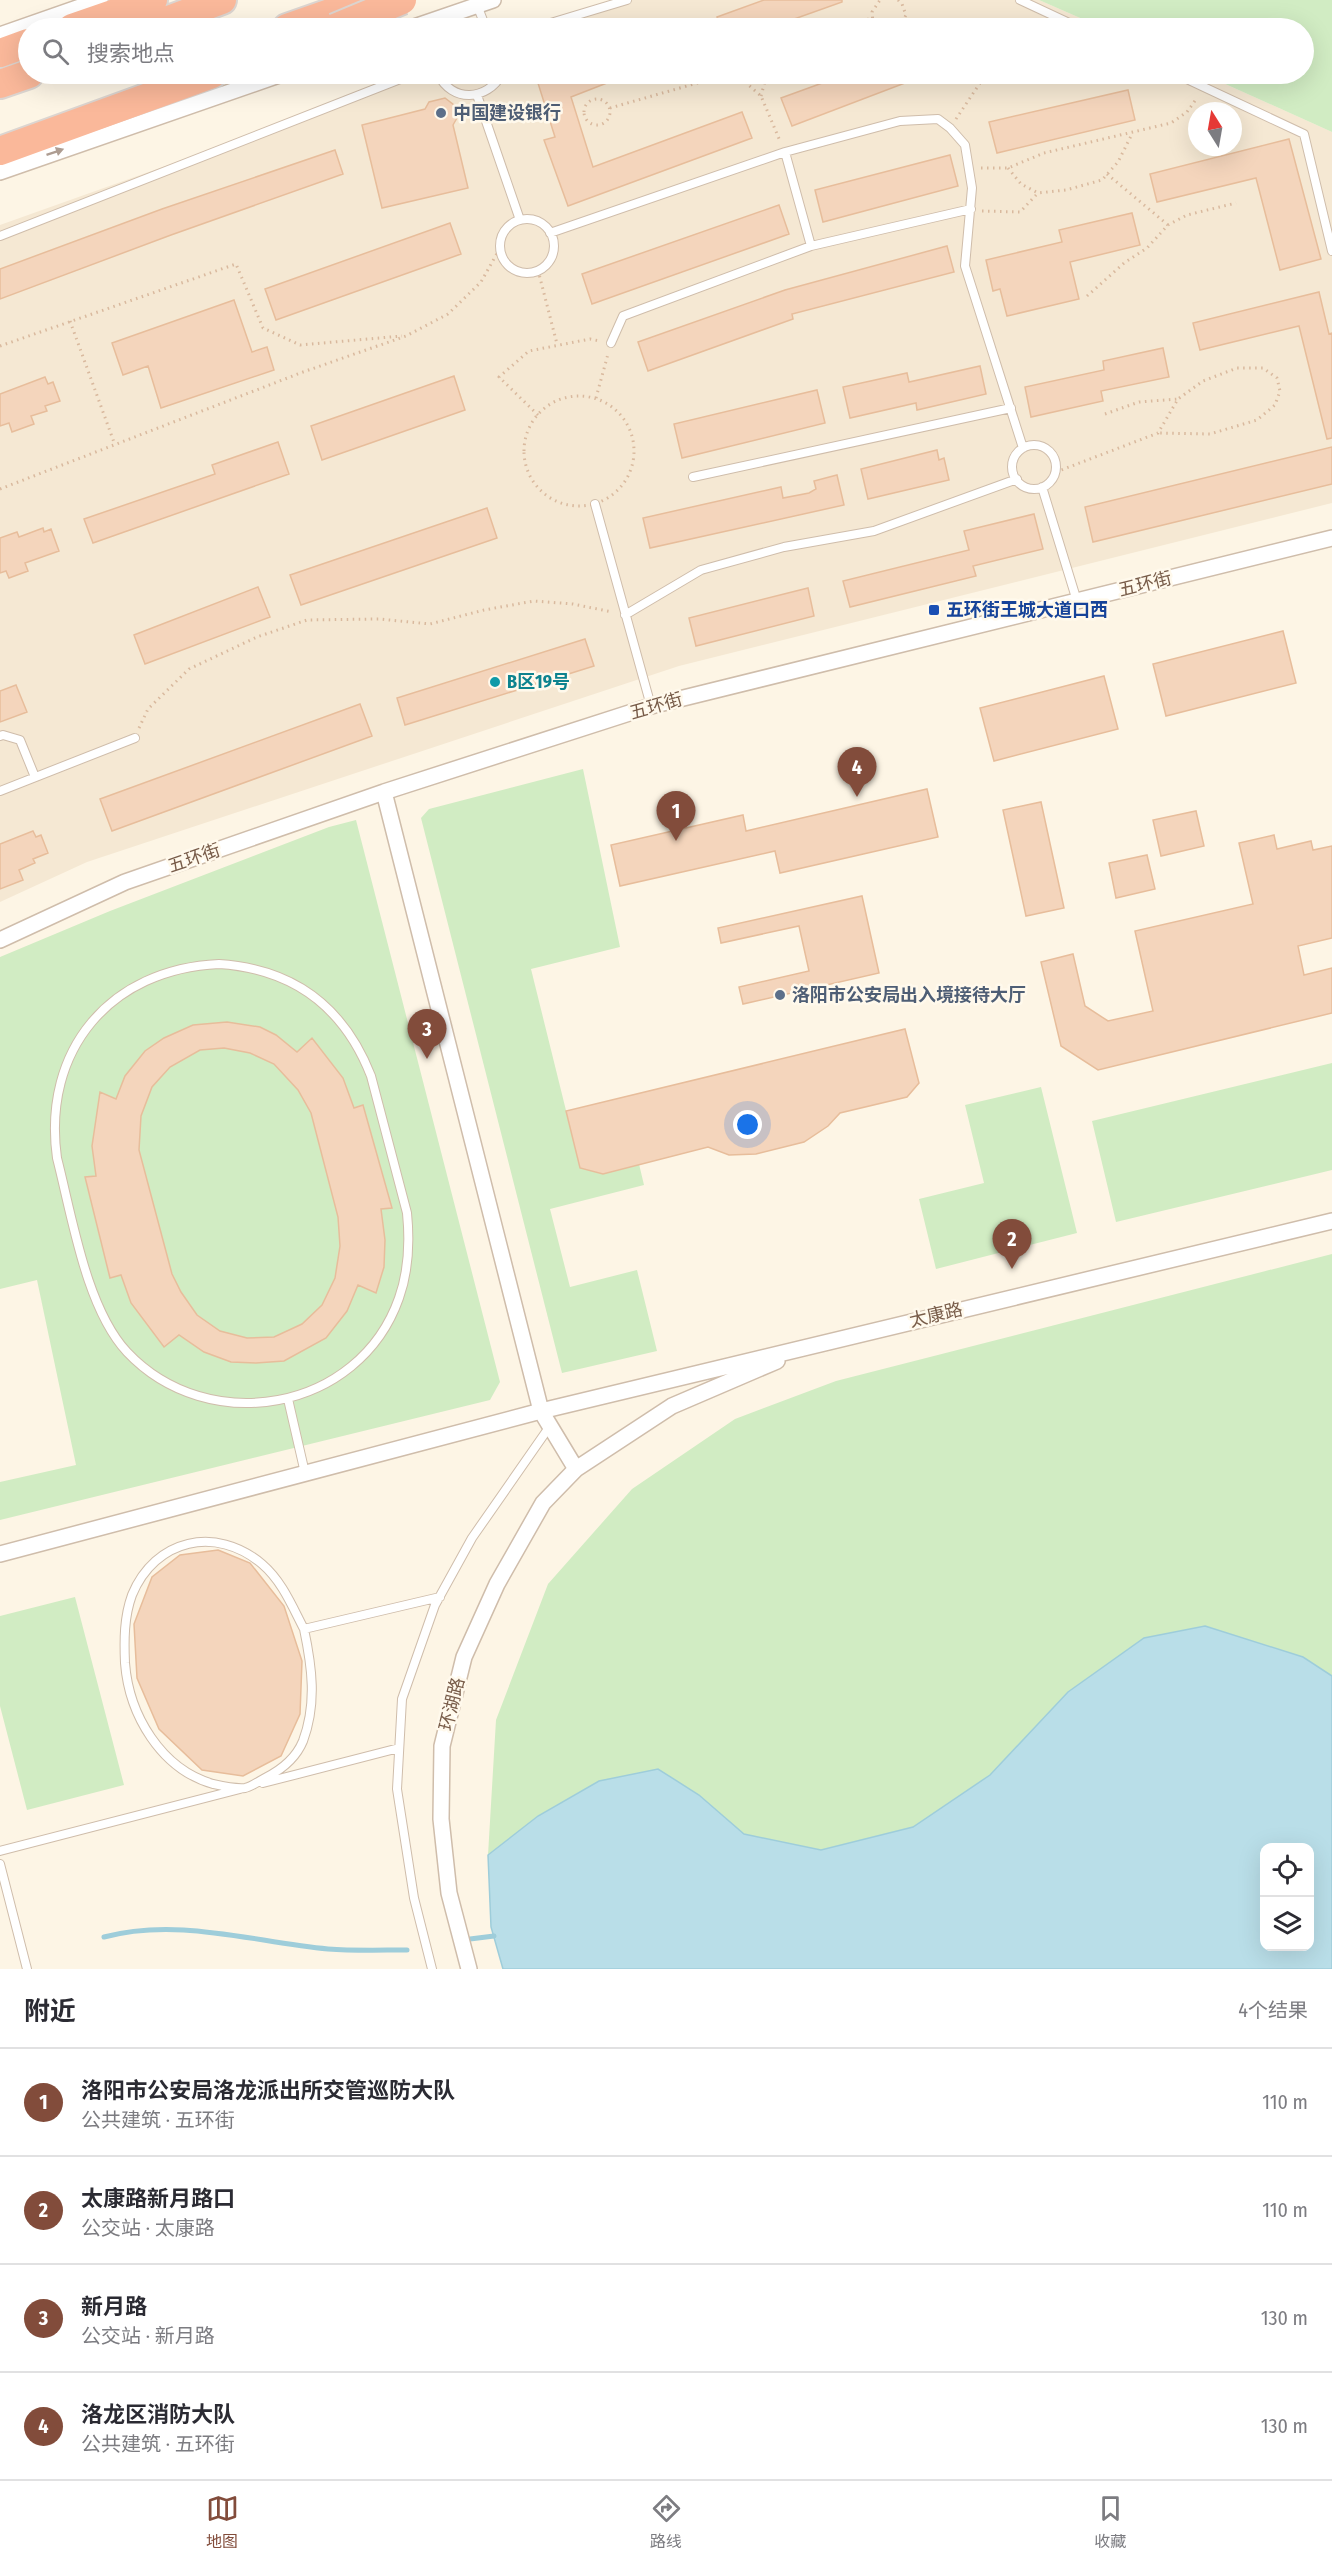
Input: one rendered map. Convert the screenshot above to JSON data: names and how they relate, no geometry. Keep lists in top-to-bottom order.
{
  "streets": {
    "street": ["五环街", "太康路", "环湖路"]
  },
  "crossings": [
    ["太康路", "环湖路"]
  ],
  "places": {
    "other": ["中国建设银行", "B区19号", "洛阳市公安局出入境接待大厅"],
    "transit": ["五环街王城大道口西"]
  },
  "north": "top",
  "page": {
    "search": "搜索地点",
    "pins": [
      "4",
      "1",
      "3",
      "2"
    ],
    "heading": ["附近", "4个结果"],
    "list": [
      {
        "mark": "1",
        "name": "洛阳市公安局洛龙派出所交管巡防大队",
        "note": "公共建筑 · 五环街",
        "value": "110 m"
      },
      {
        "mark": "2",
        "name": "太康路新月路口",
        "note": "公交站 · 太康路",
        "value": "110 m"
      },
      {
        "mark": "3",
        "name": "新月路",
        "note": "公交站 · 新月路",
        "value": "130 m"
      },
      {
        "mark": "4",
        "name": "洛龙区消防大队",
        "note": "公共建筑 · 五环街",
        "value": "130 m"
      }
    ],
    "nav": ["地图", "路线", "收藏"]
  }
}
